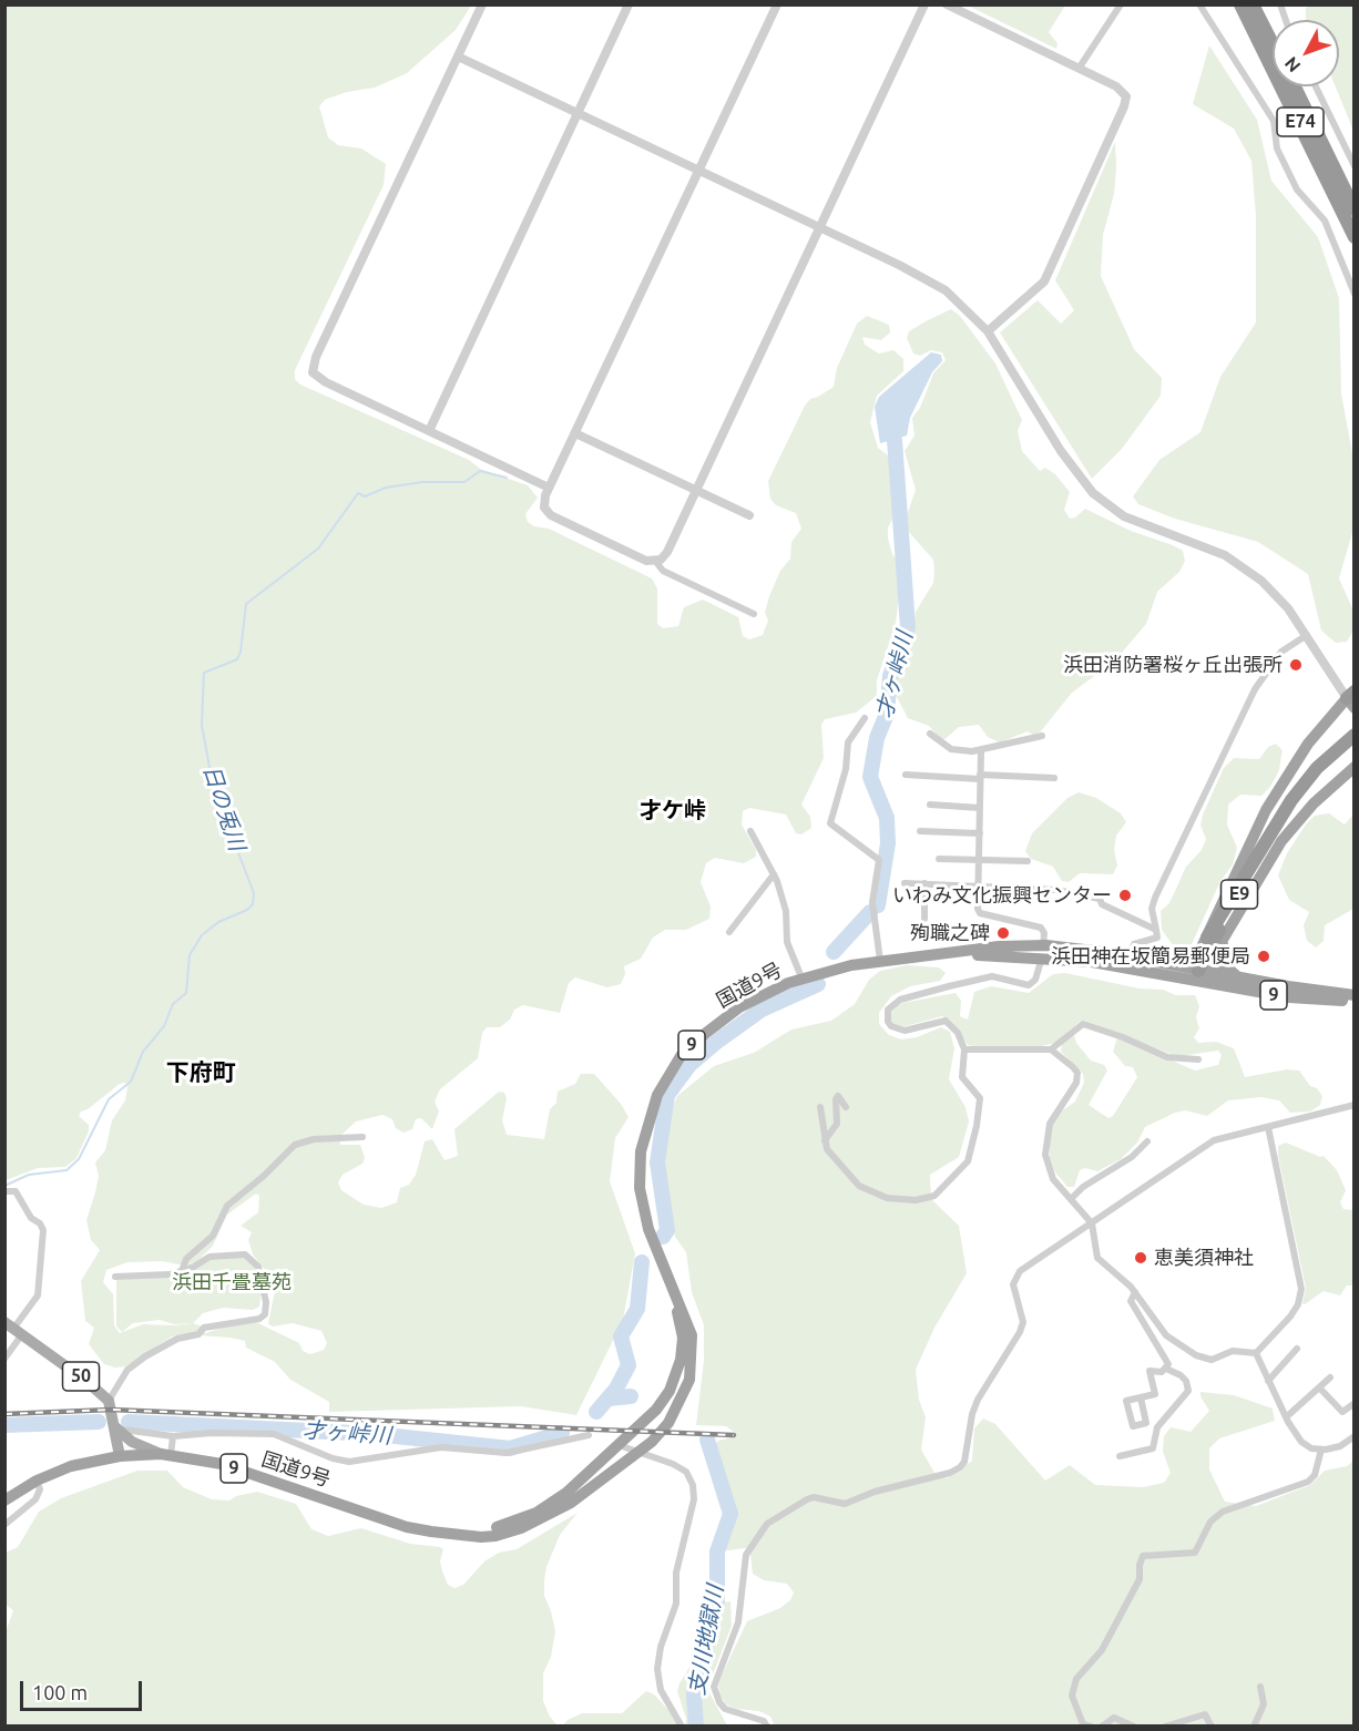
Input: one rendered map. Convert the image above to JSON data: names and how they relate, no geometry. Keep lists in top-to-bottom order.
{
  "streets": {
    "highway": [
      "E74",
      "E9",
      "国道9号",
      "9"
    ],
    "main road": ["50"]
  },
  "crossings": [
    ["E9", "国道9号"],
    ["国道9号", "50"]
  ],
  "districts": ["才ケ峠", "下府町"],
  "water": ["才ヶ峠川", "日の兎川", "支川地獄川"],
  "parks": ["浜田千畳墓苑"],
  "places": [
    "浜田消防署桜ヶ丘出張所",
    "いわみ文化振興センター",
    "殉職之碑",
    "浜田神在坂簡易郵便局",
    "恵美須神社"
  ],
  "scale_bar": "100 m",
  "north": "bottom left"
}
